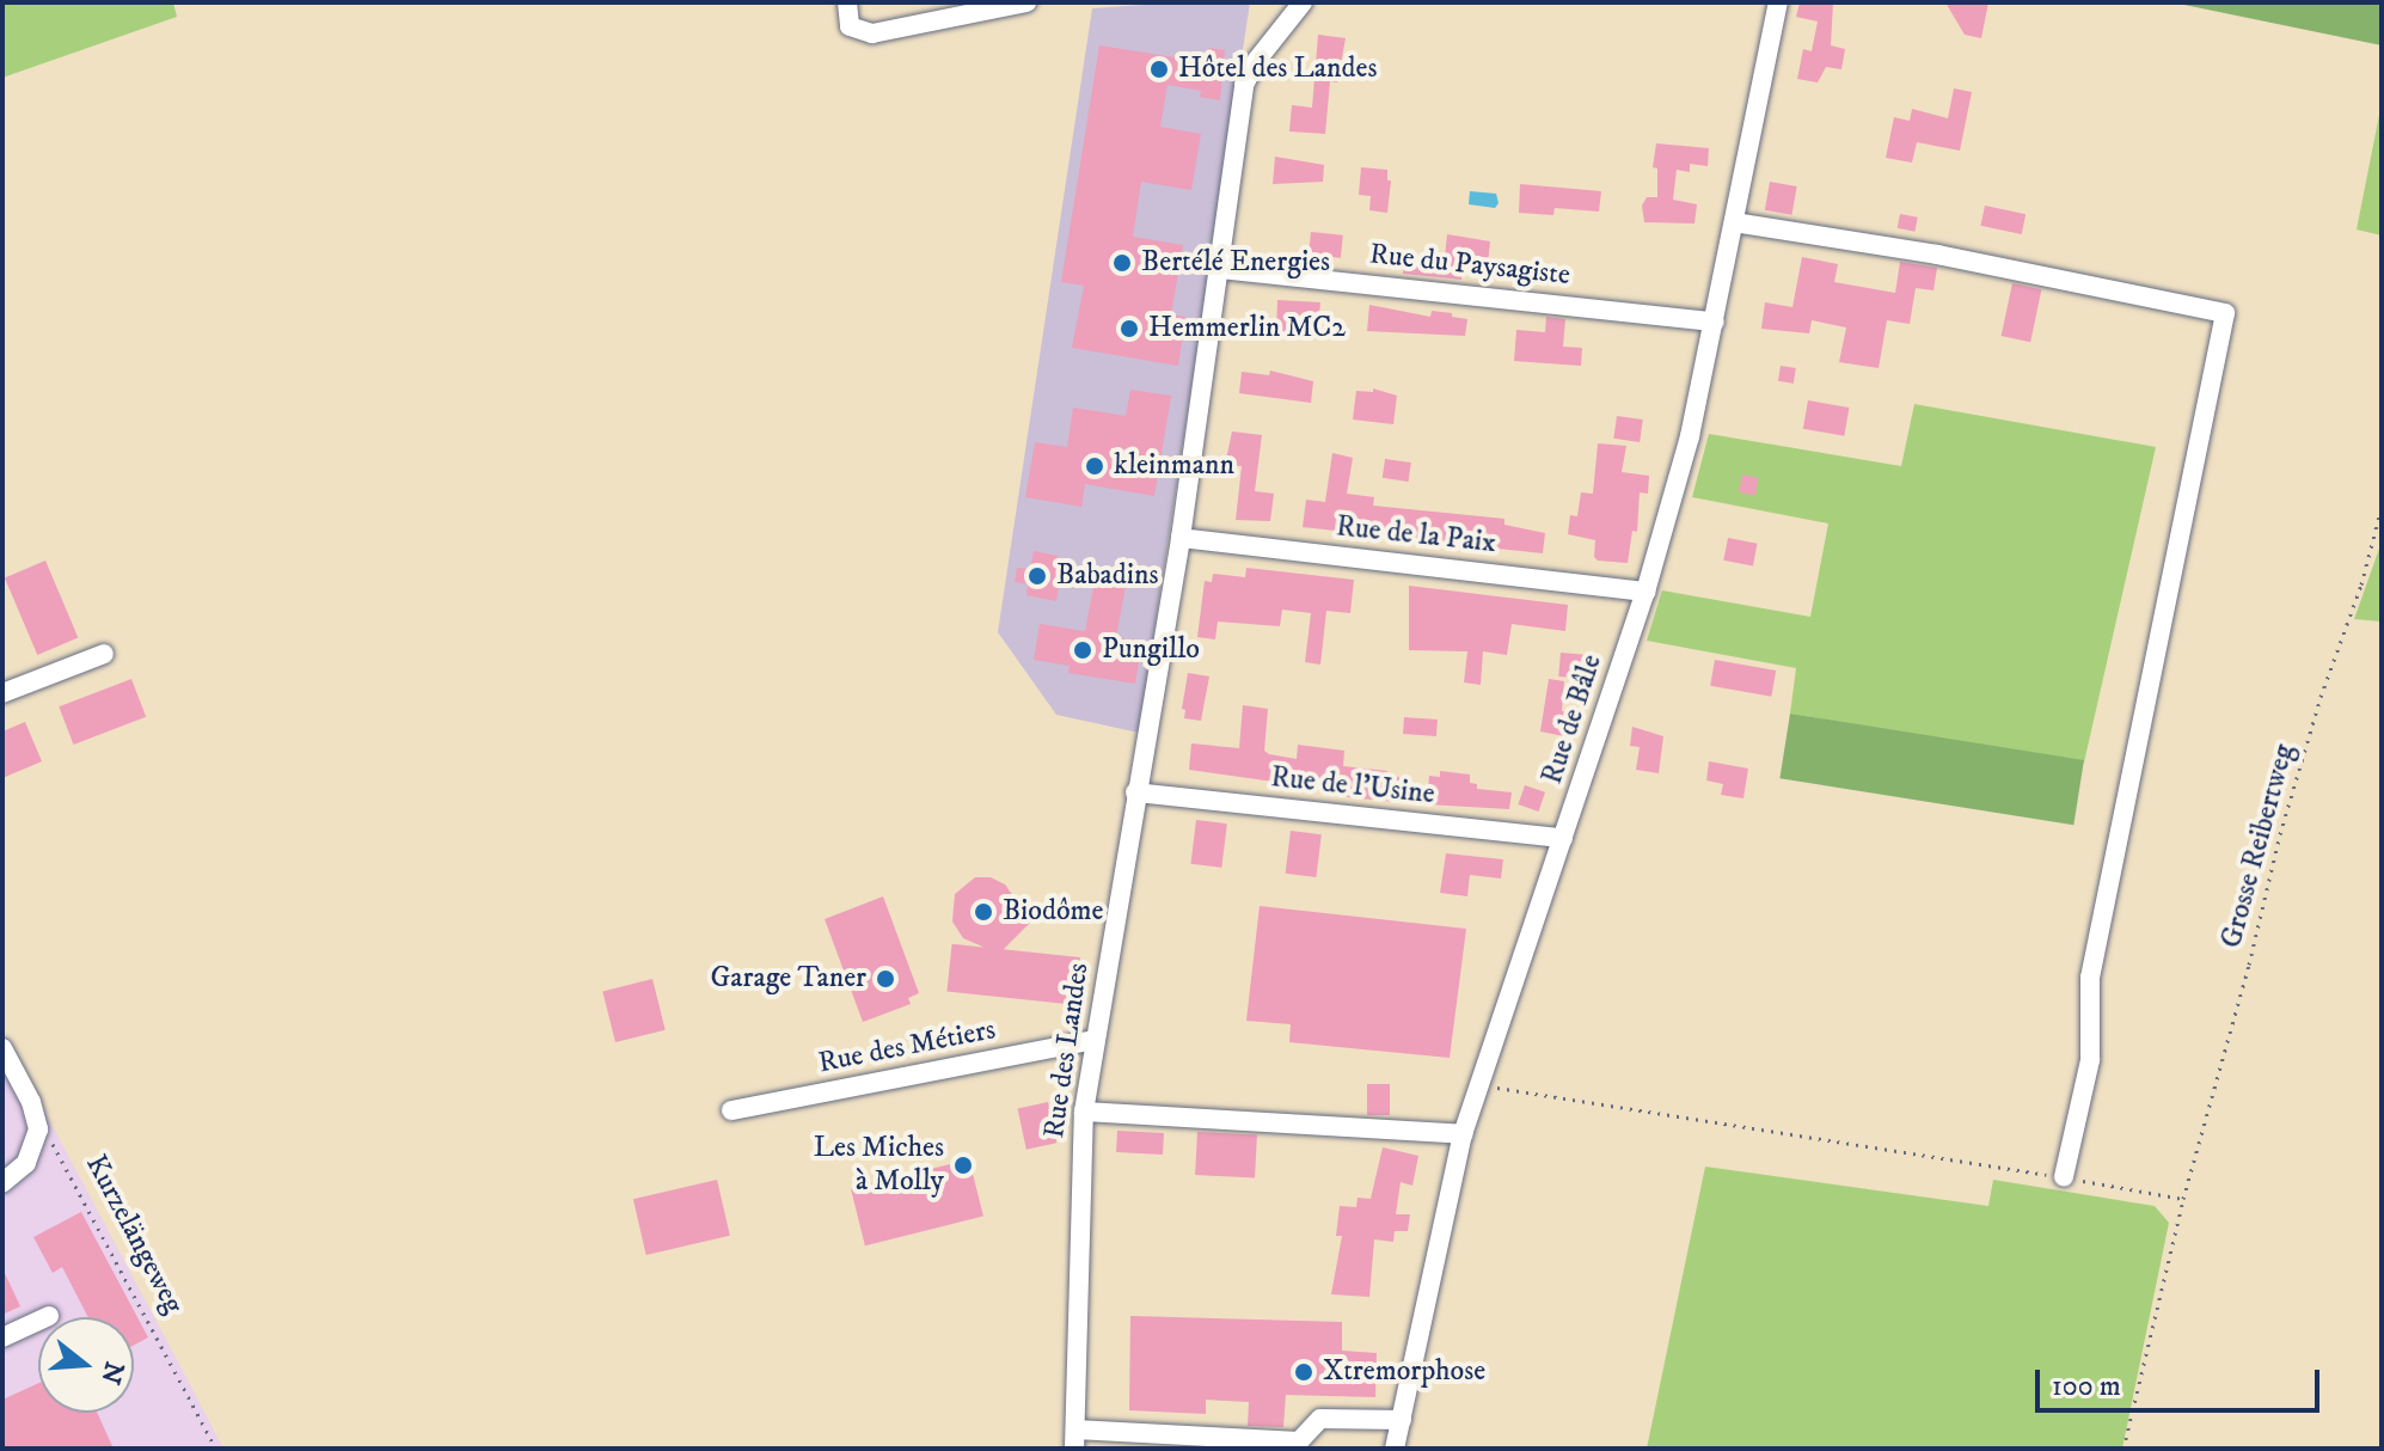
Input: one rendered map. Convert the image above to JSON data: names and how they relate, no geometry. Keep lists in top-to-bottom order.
{
  "streets": {
    "street": [
      "Rue du Paysagiste",
      "Rue de la Paix",
      "Rue de Bâle",
      "Rue de l'Usine",
      "Rue des Métiers",
      "Rue des Landes"
    ],
    "path": ["Grosse Reibertweg", "Kurzelängeweg"]
  },
  "crossings": [
    ["Rue du Paysagiste", "Rue de Bâle"],
    ["Rue du Paysagiste", "Rue des Landes"],
    ["Rue de la Paix", "Rue de Bâle"],
    ["Rue de la Paix", "Rue des Landes"],
    ["Rue de Bâle", "Rue de l'Usine"],
    ["Rue de l'Usine", "Rue des Landes"],
    ["Rue des Métiers", "Rue des Landes"]
  ],
  "places": [
    "Hôtel des Landes",
    "Bertélé Energies",
    "Hemmerlin MC2",
    "kleinmann",
    "Babadins",
    "Pungillo",
    "Biodôme",
    "Garage Taner",
    "Les Miches à Molly",
    "Xtremorphose"
  ],
  "scale_bar": "100 m",
  "north": "right"
}
